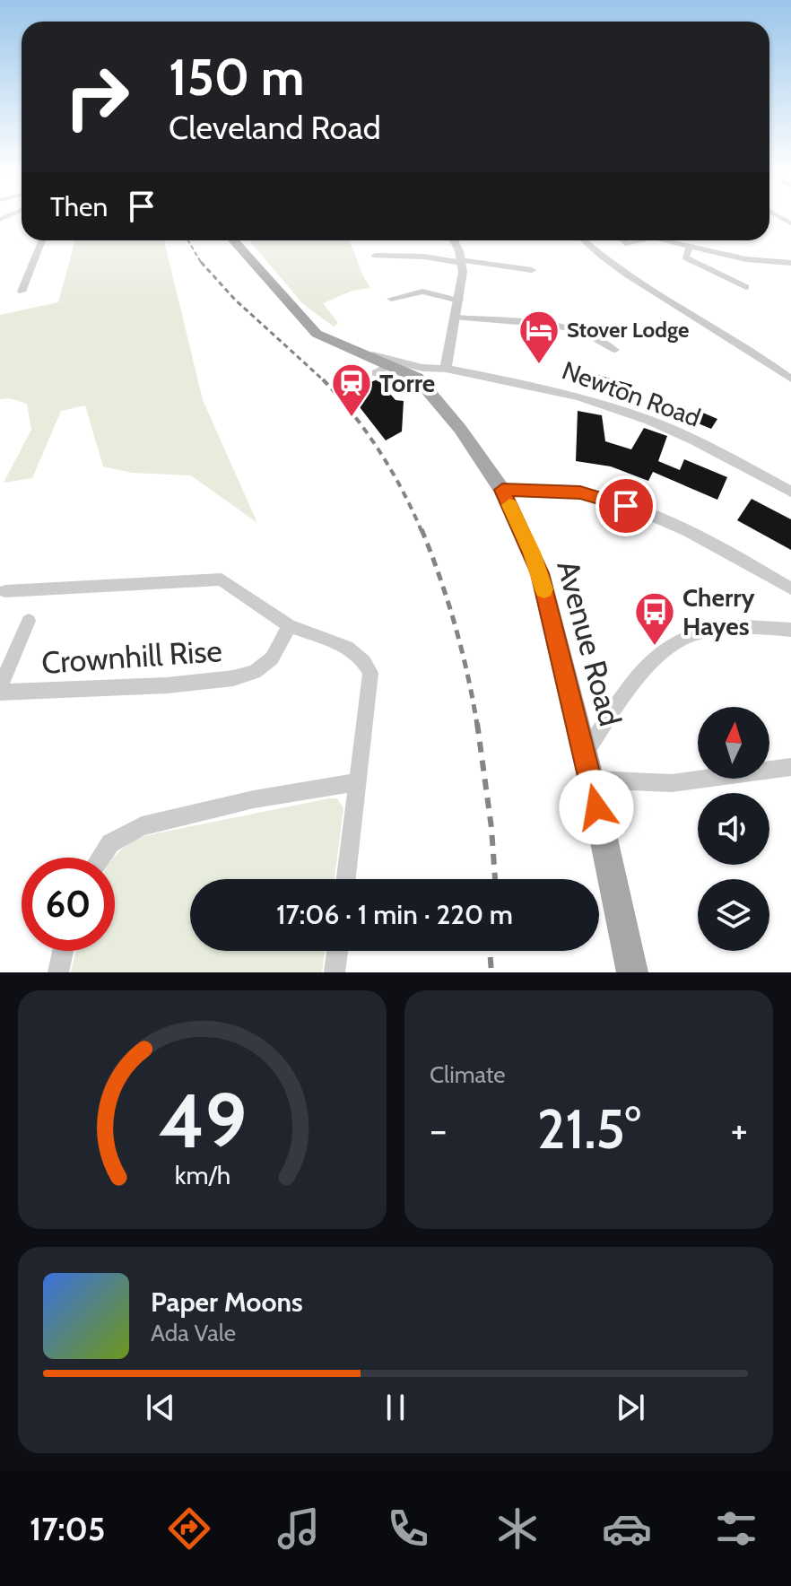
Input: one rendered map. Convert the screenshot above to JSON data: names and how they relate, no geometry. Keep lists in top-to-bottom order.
{
  "streets": {
    "main road": ["Newton Road", "Avenue Road"],
    "street": ["Crownhill Rise"]
  },
  "crossings": [
    ["Newton Road", "Avenue Road"]
  ],
  "places": {
    "hotel": ["Stover Lodge"],
    "station": ["Torre"],
    "bus stop": ["Cherry Hayes"]
  },
  "north": "top",
  "page": {
    "turn": ["150 m", "Cleveland Road"],
    "then": "Then",
    "limit": "60",
    "trip": "17:06 · 1 min · 220 m",
    "tile": "Climate",
    "heat": ["−", "21.5°", "+"],
    "song": ["Paper Moons", "Ada Vale"],
    "tabs": "17:05",
    "gauge": ["49", "km/h"]
  }
}
